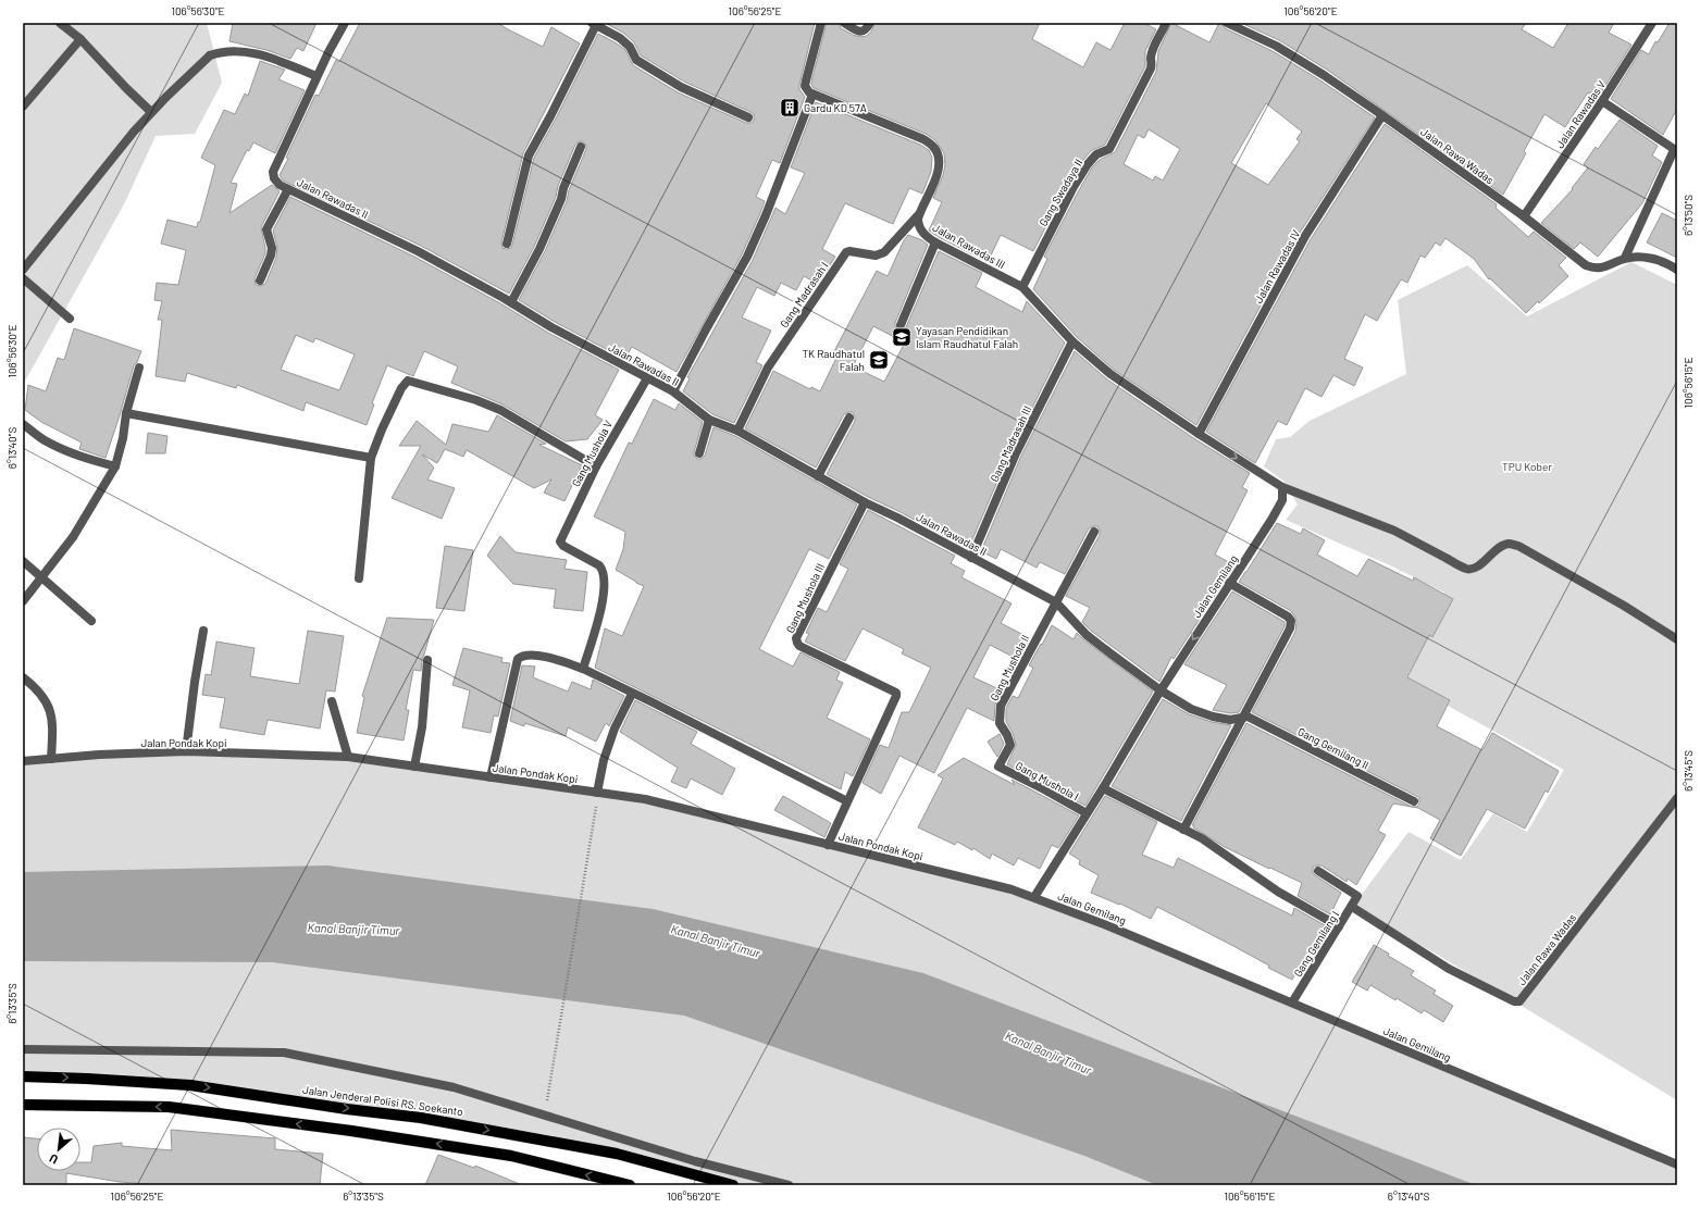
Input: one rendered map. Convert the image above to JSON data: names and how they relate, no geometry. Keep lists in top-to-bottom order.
{
  "streets": {
    "main road": ["Jalan Jenderal Polisi RS. Soekanto"],
    "street": [
      "Jalan Rawadas V",
      "Jalan Rawa Wadas",
      "Gang Swadaya II",
      "Jalan Rawadas II",
      "Jalan Rawadas III",
      "Jalan Rawadas IV",
      "Gang Madrasah I",
      "Gang Madrasah III",
      "Gang Mushola V",
      "Jalan Gemilang",
      "Gang Mushola III",
      "Gang Mushola II",
      "Jalan Pondak Kopi",
      "Gang Gemilang II",
      "Gang Mushola I",
      "Gang Gemilang I"
    ]
  },
  "crossings": [
    ["Jalan Rawadas V", "Jalan Rawa Wadas"],
    ["Jalan Rawa Wadas", "Jalan Rawadas IV"],
    ["Jalan Rawa Wadas", "Gang Gemilang I"],
    ["Gang Swadaya II", "Jalan Rawadas III"],
    ["Jalan Rawadas II", "Gang Madrasah I"],
    ["Jalan Rawadas II", "Gang Madrasah III"],
    ["Jalan Rawadas II", "Gang Mushola V"],
    ["Jalan Rawadas II", "Jalan Gemilang"],
    ["Jalan Rawadas II", "Gang Mushola III"],
    ["Jalan Rawadas II", "Gang Mushola II"],
    ["Jalan Rawadas II", "Gang Gemilang II"],
    ["Jalan Rawadas III", "Jalan Rawadas IV"],
    ["Jalan Rawadas III", "Gang Madrasah I"],
    ["Jalan Rawadas III", "Gang Madrasah III"],
    ["Jalan Gemilang", "Jalan Pondak Kopi"],
    ["Jalan Gemilang", "Gang Gemilang II"],
    ["Jalan Gemilang", "Gang Mushola I"],
    ["Jalan Gemilang", "Gang Gemilang I"],
    ["Gang Mushola II", "Gang Mushola I"]
  ],
  "water": ["Kanal Banjir Timur"],
  "parks": ["TPU Kober"],
  "places": {
    "building": ["Gardu KD 57A"],
    "school or university": ["Yayasan Pendidikan Islam Raudhatul Falah", "TK Raudhatul Falah"]
  },
  "north": "bottom left",
  "coordinates": [
    "106°56'30\"E",
    "106°56'25\"E",
    "106°56'20\"E",
    "6°13'50\"S",
    "106°56'15\"E",
    "6°13'40\"S",
    "6°13'45\"S",
    "6°13'35\"S"
  ]
}
